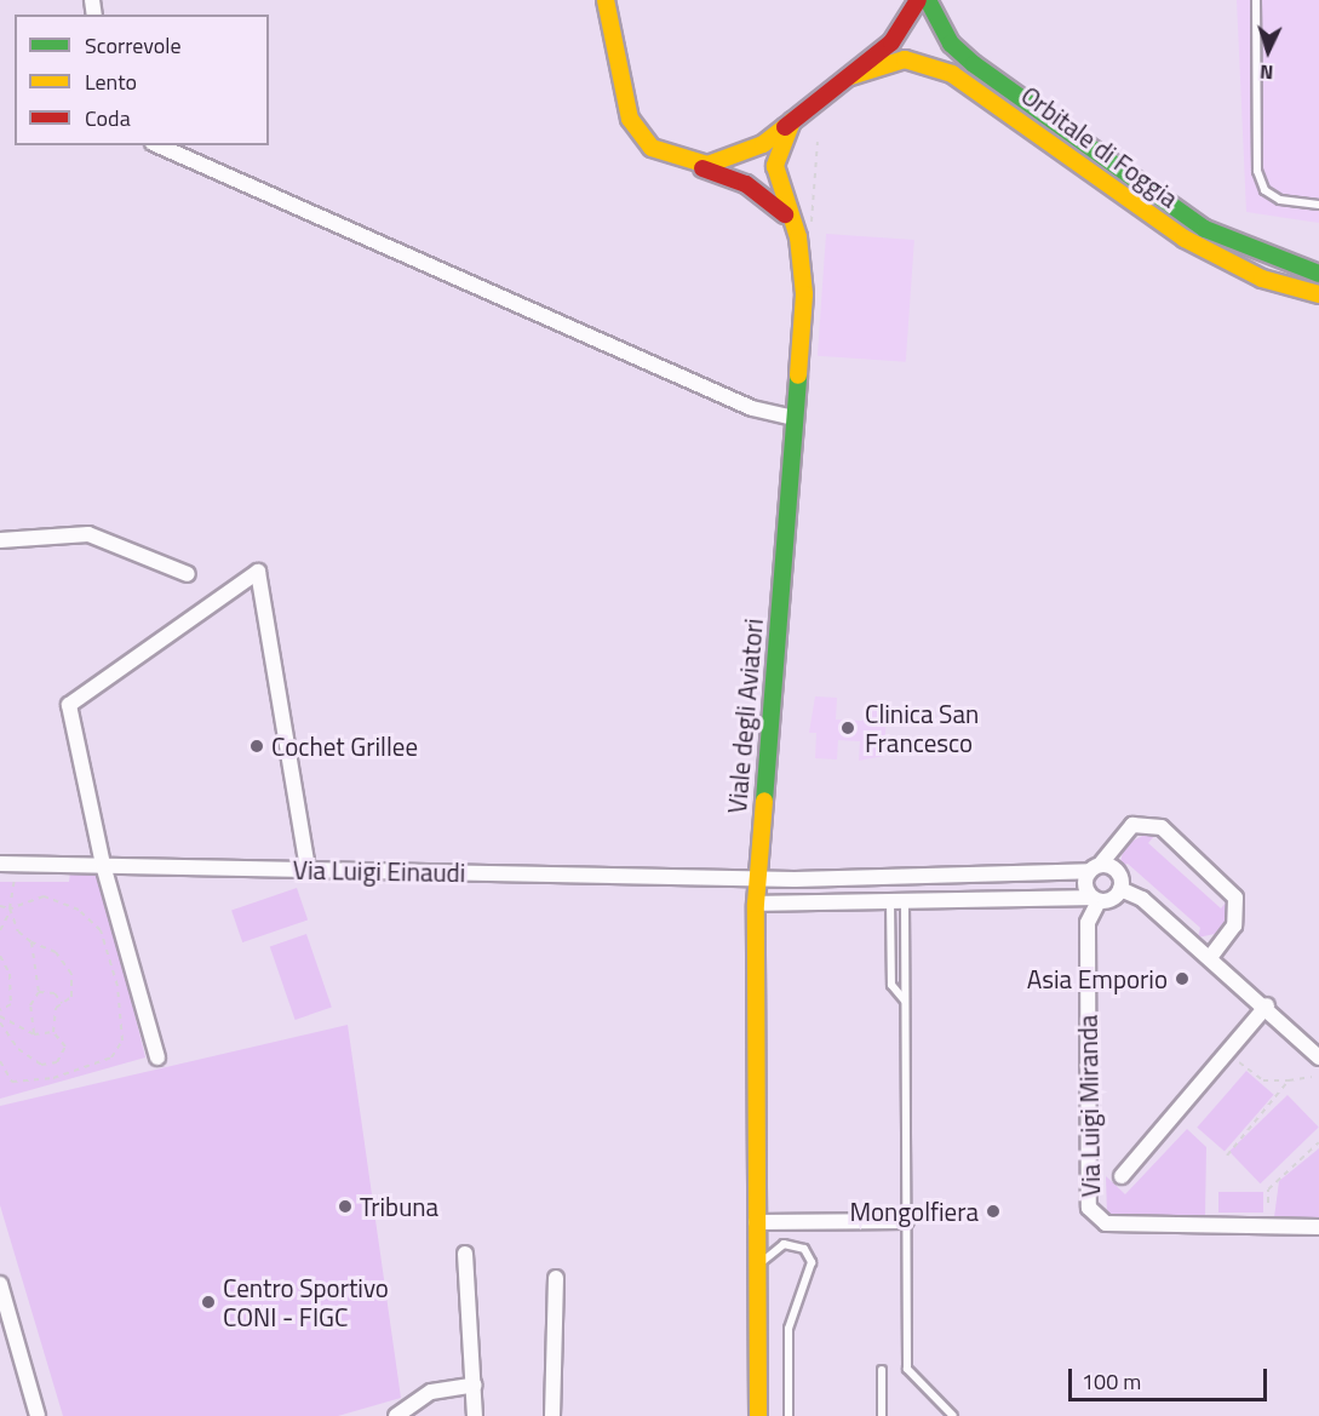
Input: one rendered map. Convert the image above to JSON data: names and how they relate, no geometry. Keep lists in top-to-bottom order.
{
  "streets": {
    "main road": ["Orbitale di Foggia", "Viale degli Aviatori"],
    "street": ["Via Luigi Einaudi", "Via Luigi Miranda"]
  },
  "crossings": [
    ["Viale degli Aviatori", "Via Luigi Einaudi"]
  ],
  "places": [
    "Clinica San Francesco",
    "Cochet Grillee",
    "Asia Emporio",
    "Tribuna",
    "Mongolfiera",
    "Centro Sportivo CONI - FIGC"
  ],
  "legend": ["Scorrevole", "Lento", "Coda"],
  "scale_bar": "100 m",
  "north": "bottom"
}
